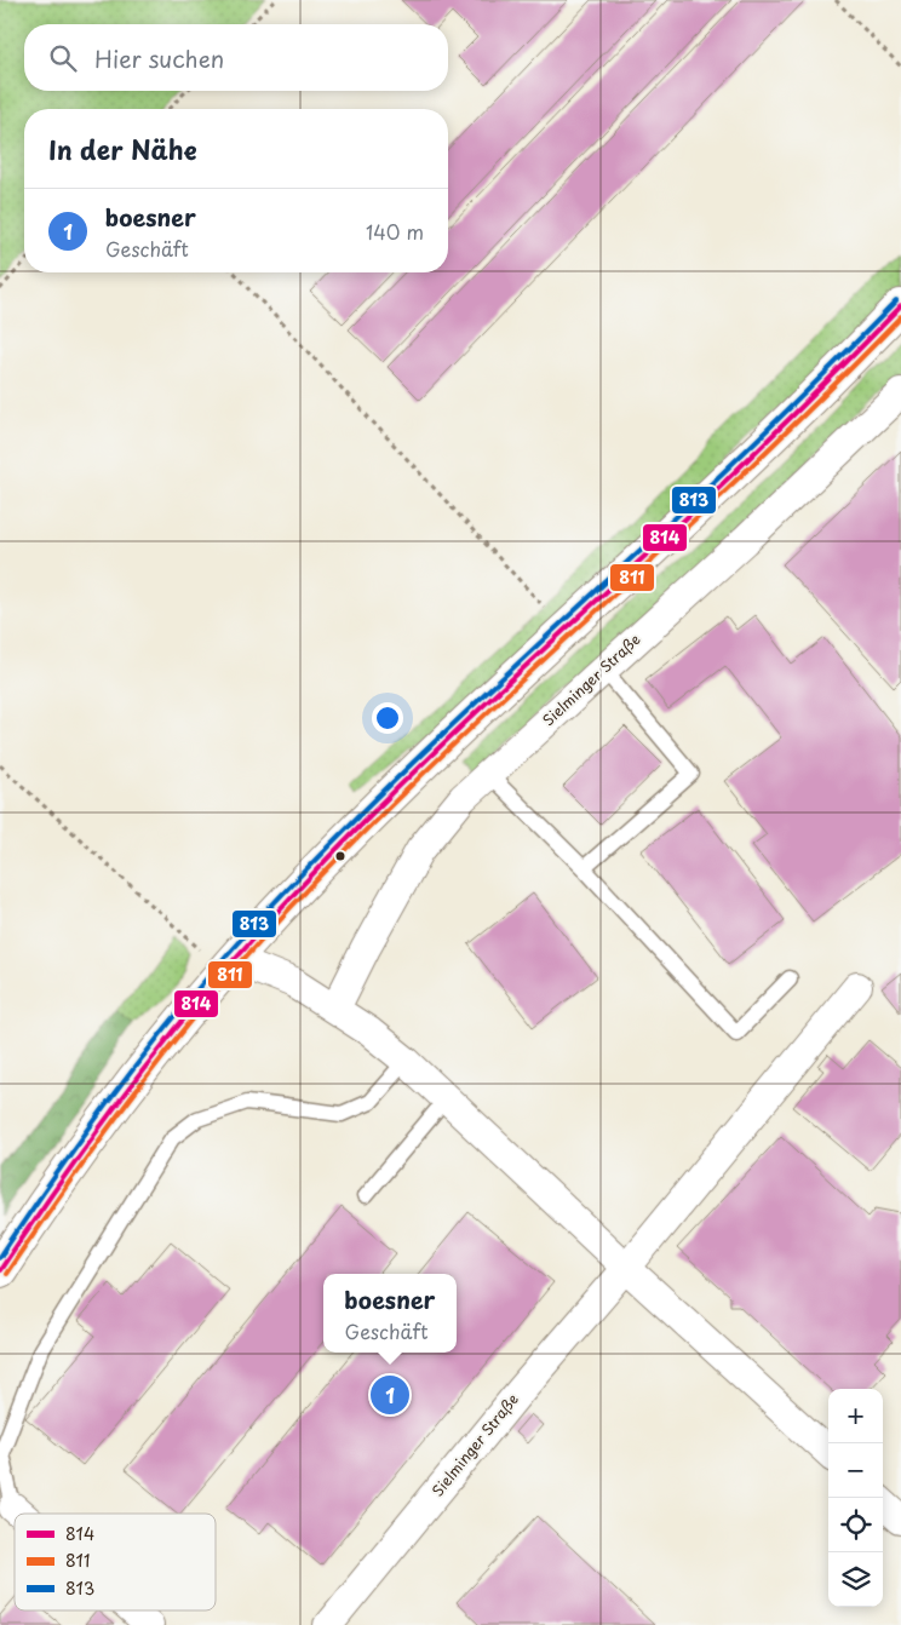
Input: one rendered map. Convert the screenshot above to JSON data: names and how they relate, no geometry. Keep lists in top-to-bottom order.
{
  "streets": {
    "street": ["Sielminger Straße"]
  },
  "lines": ["transit line 813", "transit line 814", "transit line 811"],
  "legend": ["814", "811", "813"],
  "page": {
    "search": "Hier suchen",
    "heading": "In der Nähe",
    "list": [
      {
        "mark": "1",
        "name": "boesner",
        "note": "Geschäft",
        "value": "140 m"
      }
    ],
    "popup": ["boesner", "Geschäft"],
    "pins": "1",
    "map_buttons": ["+", "−"]
  }
}
